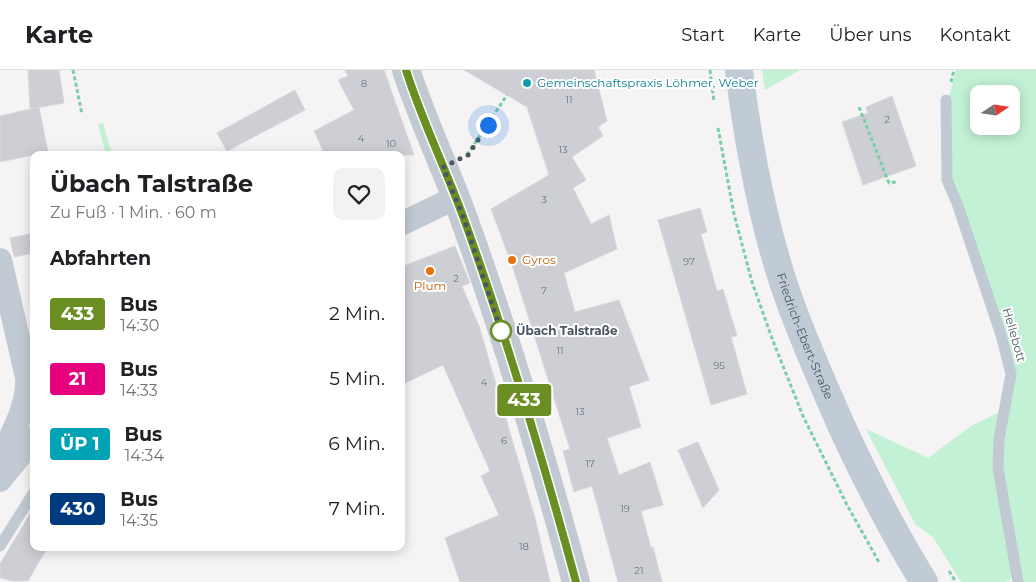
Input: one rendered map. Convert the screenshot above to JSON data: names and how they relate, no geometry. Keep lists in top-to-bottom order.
{
  "streets": {
    "main road": ["Friedrich-Ebert-Straße"],
    "lane": ["Hellebott"]
  },
  "places": [
    "Gemeinschaftspraxis Löhmer, Weber",
    "Gyros",
    "Plum",
    "Übach Talstraße"
  ],
  "lines": ["bus line 433"],
  "house_numbers": [
    "8",
    "11",
    "2",
    "4",
    "10",
    "13",
    "3",
    "97",
    "2",
    "7",
    "11",
    "95",
    "4",
    "13",
    "6",
    "17",
    "19",
    "18",
    "21"
  ],
  "north": "right",
  "page": {
    "header": "Karte",
    "nav": [
      "Start",
      "Karte",
      "Über uns",
      "Kontakt"
    ],
    "on_map": "433",
    "heading": [
      ["Übach Talstraße", "Zu Fuß · 1 Min. · 60 m"],
      "Abfahrten"
    ],
    "list": [
      {
        "mark": "433",
        "name": "Bus",
        "note": "14:30",
        "value": "2 Min."
      },
      {
        "mark": "21",
        "name": "Bus",
        "note": "14:33",
        "value": "5 Min."
      },
      {
        "mark": "ÜP 1",
        "name": "Bus",
        "note": "14:34",
        "value": "6 Min."
      },
      {
        "mark": "430",
        "name": "Bus",
        "note": "14:35",
        "value": "7 Min."
      }
    ]
  }
}
